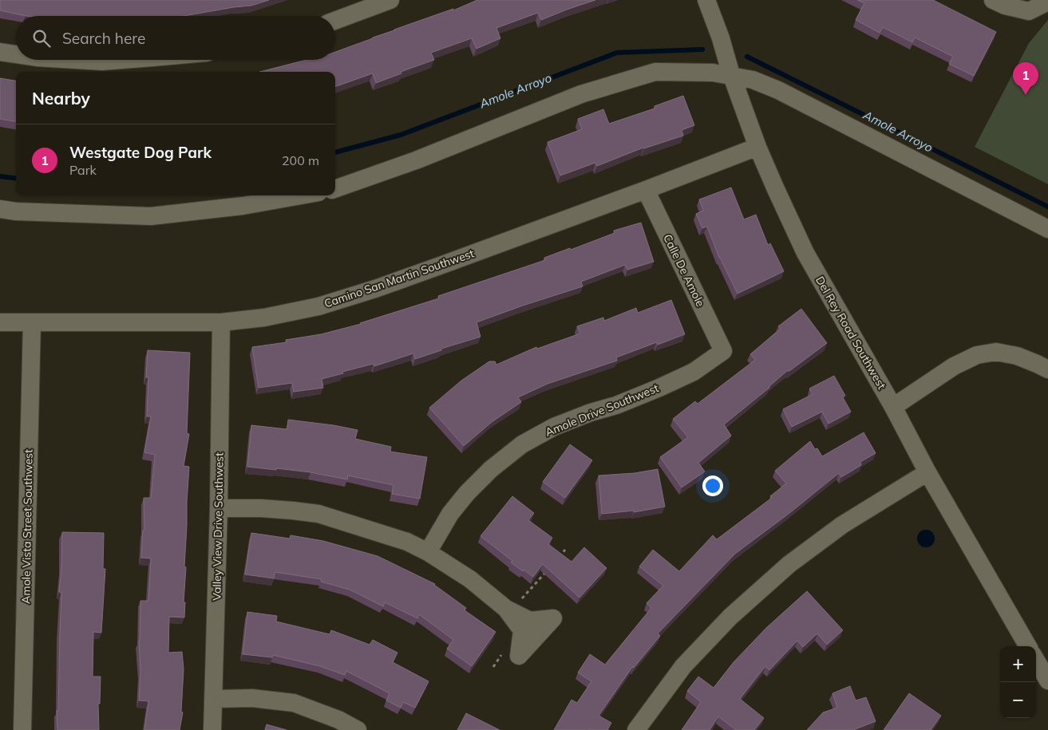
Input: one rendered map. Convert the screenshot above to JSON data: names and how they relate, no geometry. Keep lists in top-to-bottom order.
{
  "streets": {
    "street": [
      "Calle De Amole",
      "Camino San Martin Southwest",
      "Del Rey Road Southwest",
      "Amole Drive Southwest",
      "Amole Vista Street Southwest",
      "Valley View Drive Southwest"
    ]
  },
  "crossings": [
    ["Calle De Amole", "Camino San Martin Southwest"],
    ["Calle De Amole", "Amole Drive Southwest"],
    ["Camino San Martin Southwest", "Del Rey Road Southwest"],
    ["Camino San Martin Southwest", "Amole Vista Street Southwest"],
    ["Camino San Martin Southwest", "Valley View Drive Southwest"]
  ],
  "water": ["Amole Arroyo"],
  "page": {
    "search": "Search here",
    "pins": "1",
    "heading": "Nearby",
    "list": [
      {
        "mark": "1",
        "name": "Westgate Dog Park",
        "note": "Park",
        "value": "200 m"
      }
    ],
    "map_buttons": ["+", "−"]
  }
}
